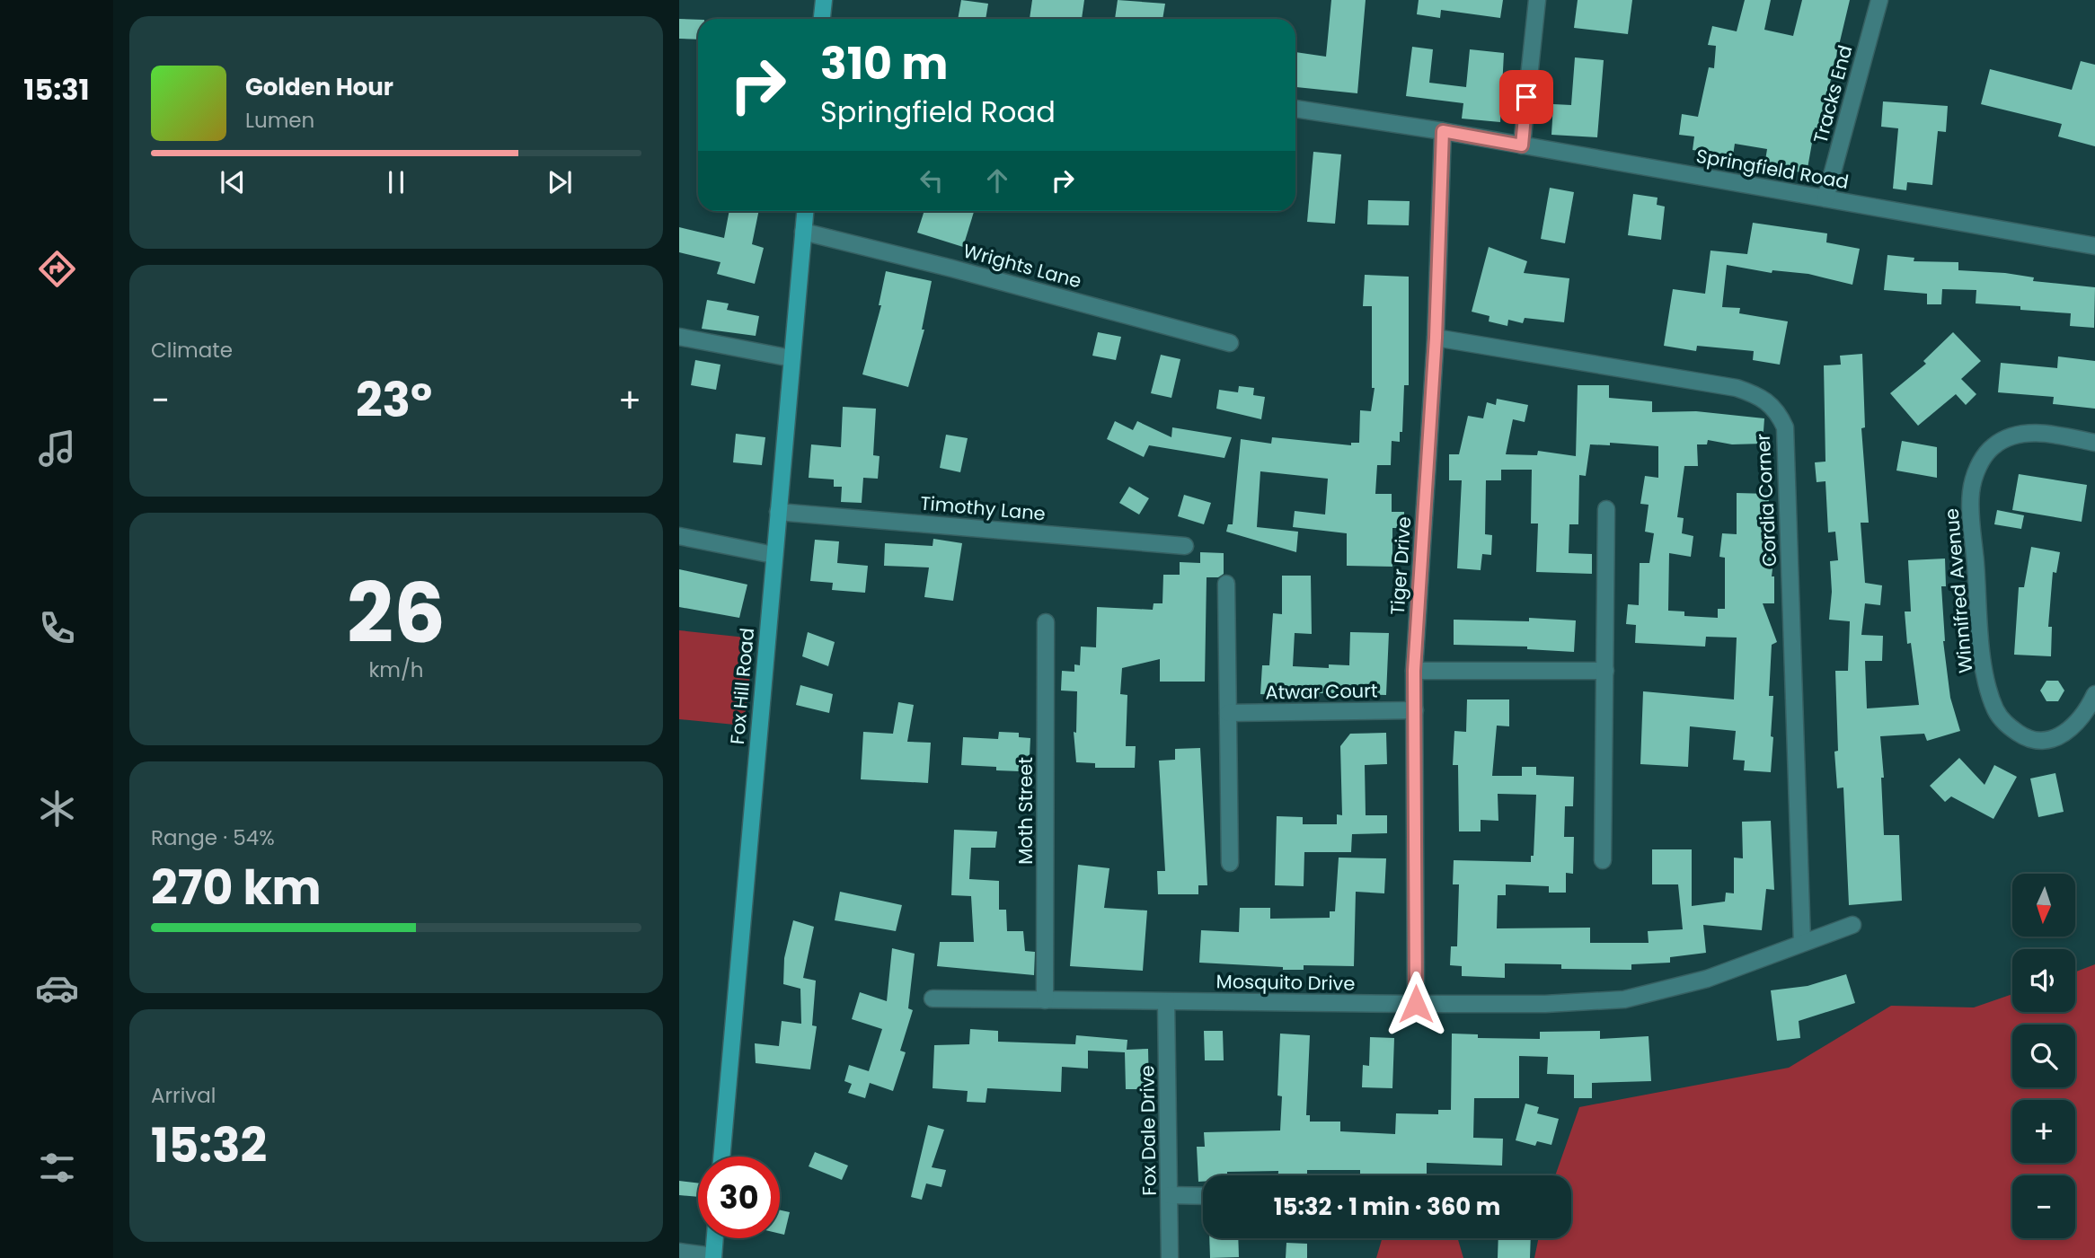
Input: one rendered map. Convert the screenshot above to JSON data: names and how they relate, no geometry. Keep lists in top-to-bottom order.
{
  "streets": {
    "main road": ["Fox Hill Road"],
    "street": [
      "Tracks End",
      "Springfield Road",
      "Wrights Lane",
      "Cordia Corner",
      "Timothy Lane",
      "Tiger Drive",
      "Winnifred Avenue",
      "Atwar Court",
      "Moth Street",
      "Mosquito Drive",
      "Fox Dale Drive"
    ]
  },
  "crossings": [
    ["Tracks End", "Springfield Road"],
    ["Springfield Road", "Tiger Drive"],
    ["Wrights Lane", "Fox Hill Road"],
    ["Cordia Corner", "Tiger Drive"],
    ["Cordia Corner", "Mosquito Drive"],
    ["Timothy Lane", "Fox Hill Road"],
    ["Tiger Drive", "Atwar Court"],
    ["Tiger Drive", "Mosquito Drive"],
    ["Moth Street", "Mosquito Drive"],
    ["Mosquito Drive", "Fox Dale Drive"]
  ],
  "north": "bottom",
  "page": {
    "tabs": "15:31",
    "turn": ["310 m", "Springfield Road"],
    "song": ["Golden Hour", "Lumen"],
    "tile": [
      "Climate",
      ["26", "km/h"],
      ["Range · 54%", "270 km"],
      ["Arrival", "15:32"]
    ],
    "heat": ["−", "23°", "+"],
    "map_buttons": ["+", "−"],
    "limit": "30",
    "trip": "15:32 · 1 min · 360 m"
  }
}
